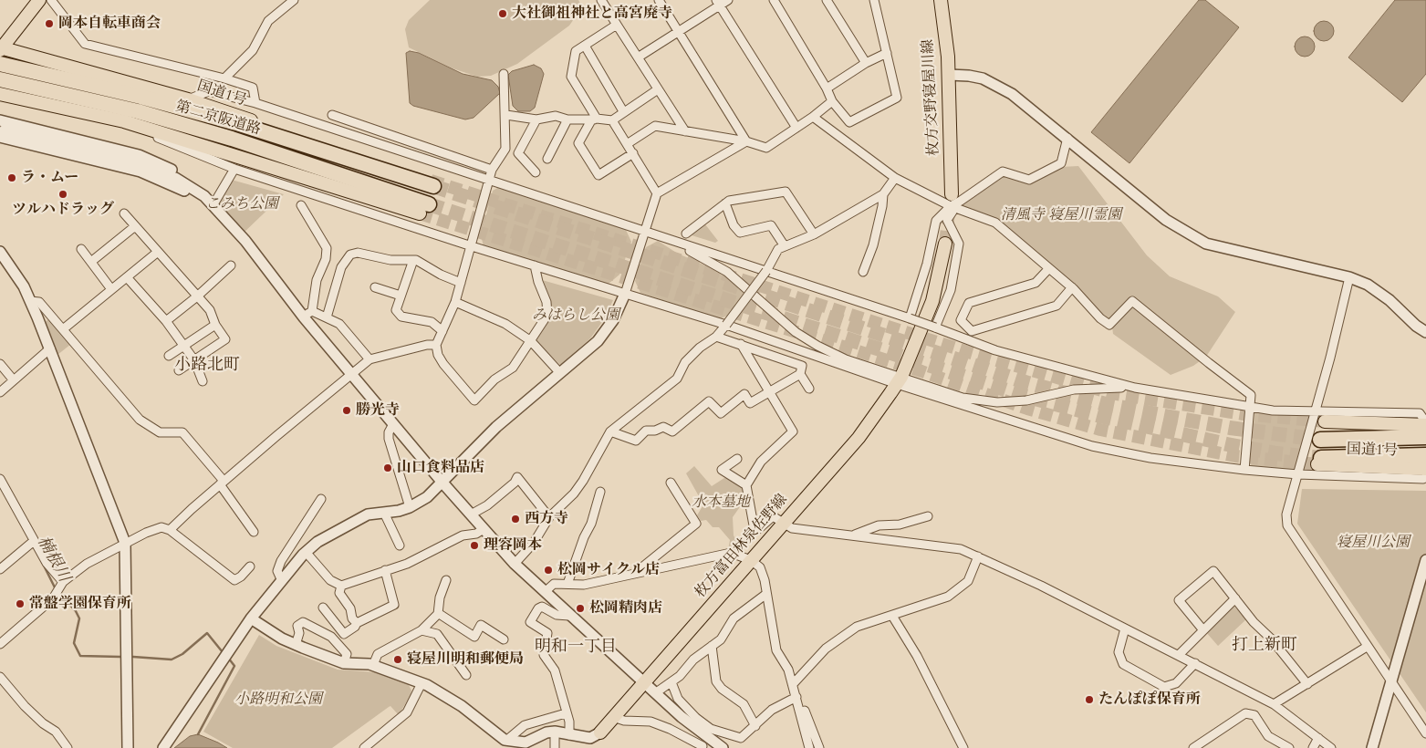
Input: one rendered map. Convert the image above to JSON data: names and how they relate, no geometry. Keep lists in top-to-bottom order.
{
  "streets": {
    "highway": ["第二京阪道路"],
    "main road": ["国道1号", "枚方交野寝屋川線", "枚方富田林泉佐野線"]
  },
  "crossings": [
    ["国道1号", "第二京阪道路"]
  ],
  "districts": ["小路北町", "打上新町", "明和一丁目"],
  "water": ["楠根川"],
  "parks": [
    "こみち公園",
    "清風寺 寝屋川霊園",
    "みはらし公園",
    "水本墓地",
    "寝屋川公園",
    "小路明和公園"
  ],
  "places": [
    "大社御祖神社と高宮廃寺",
    "岡本自転車商会",
    "ラ・ムー",
    "ツルハドラッグ",
    "勝光寺",
    "山口食料品店",
    "西方寺",
    "理容岡本",
    "松岡サイクル店",
    "常盤学園保育所",
    "松岡精肉店",
    "寝屋川明和郵便局",
    "たんぽぽ保育所"
  ]
}
